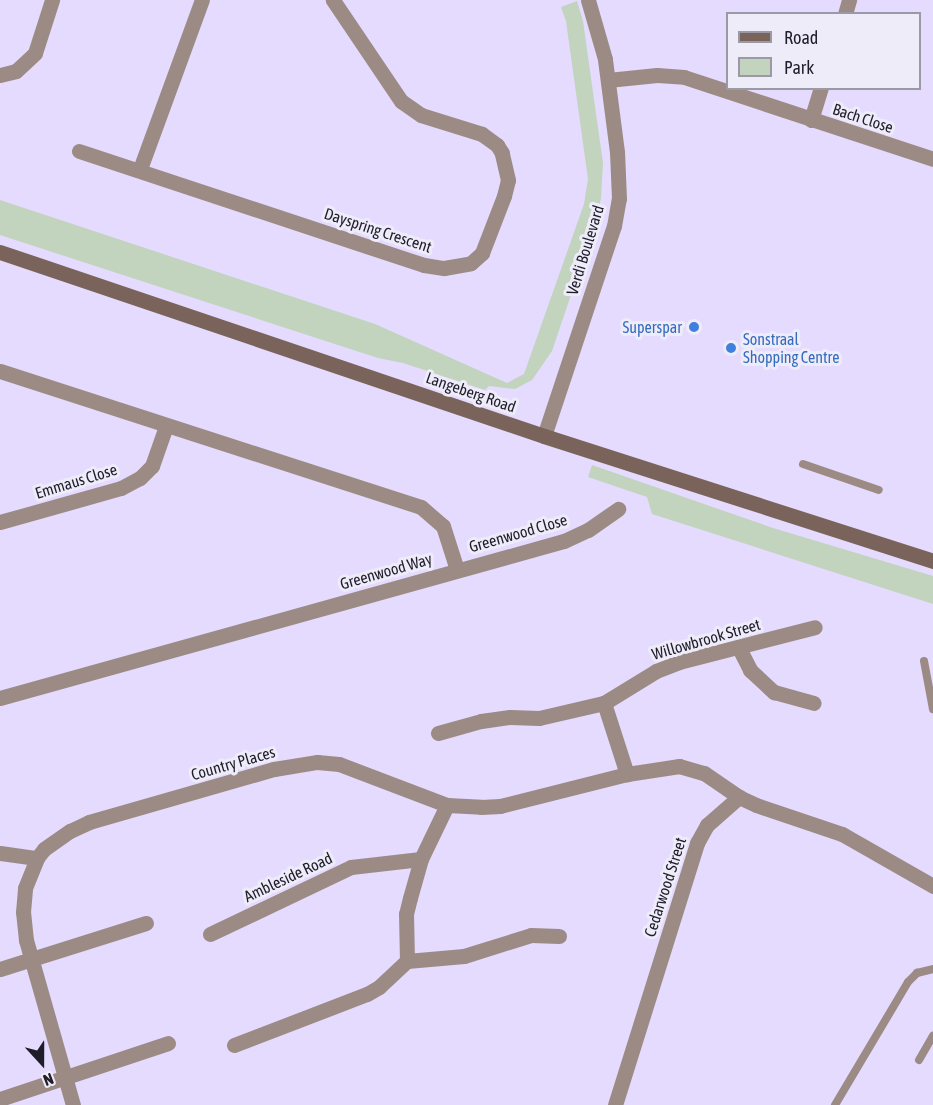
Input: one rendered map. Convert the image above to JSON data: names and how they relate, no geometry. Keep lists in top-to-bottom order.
{
  "streets": {
    "main road": ["Langeberg Road"],
    "street": [
      "Bach Close",
      "Dayspring Crescent",
      "Verdi Boulevard",
      "Emmaus Close",
      "Greenwood Close",
      "Greenwood Way",
      "Willowbrook Street",
      "Country Places",
      "Ambleside Road",
      "Cedarwood Street"
    ]
  },
  "crossings": [
    ["Bach Close", "Verdi Boulevard"],
    ["Verdi Boulevard", "Langeberg Road"],
    ["Emmaus Close", "Greenwood Way"],
    ["Greenwood Close", "Greenwood Way"],
    ["Country Places", "Cedarwood Street"]
  ],
  "places": ["Superspar", "Sonstraal Shopping Centre"],
  "legend": ["Road", "Park"],
  "north": "bottom"
}
